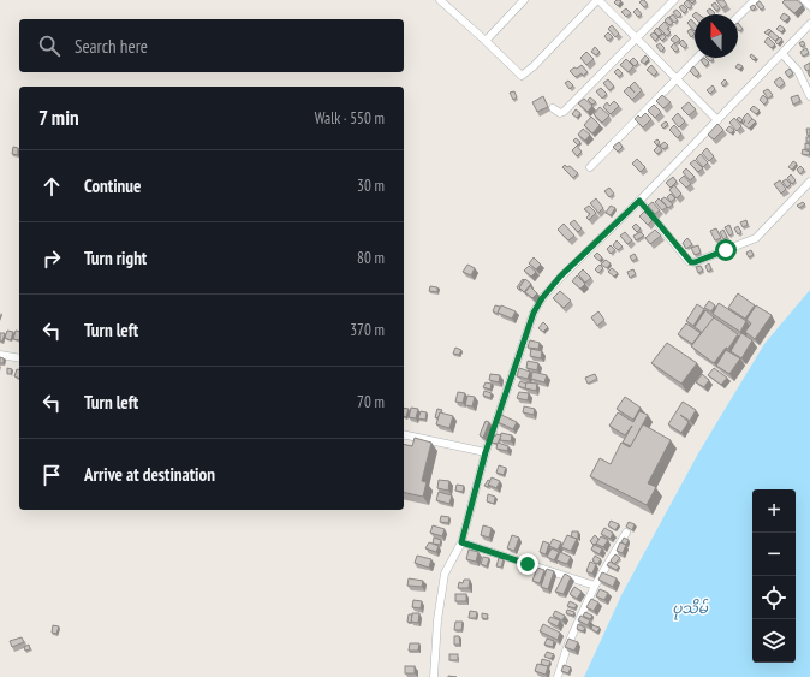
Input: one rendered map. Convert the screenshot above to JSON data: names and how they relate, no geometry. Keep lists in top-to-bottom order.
{
  "water": ["ပုသိမ်"],
  "north": "top",
  "page": {
    "search": "Search here",
    "heading": ["7 min", "Walk · 550 m"],
    "list": [
      ["Continue", "30 m"],
      ["Turn right", "80 m"],
      ["Turn left", "370 m"],
      ["Turn left", "70 m"],
      "Arrive at destination"
    ],
    "map_buttons": ["+", "−"]
  }
}
